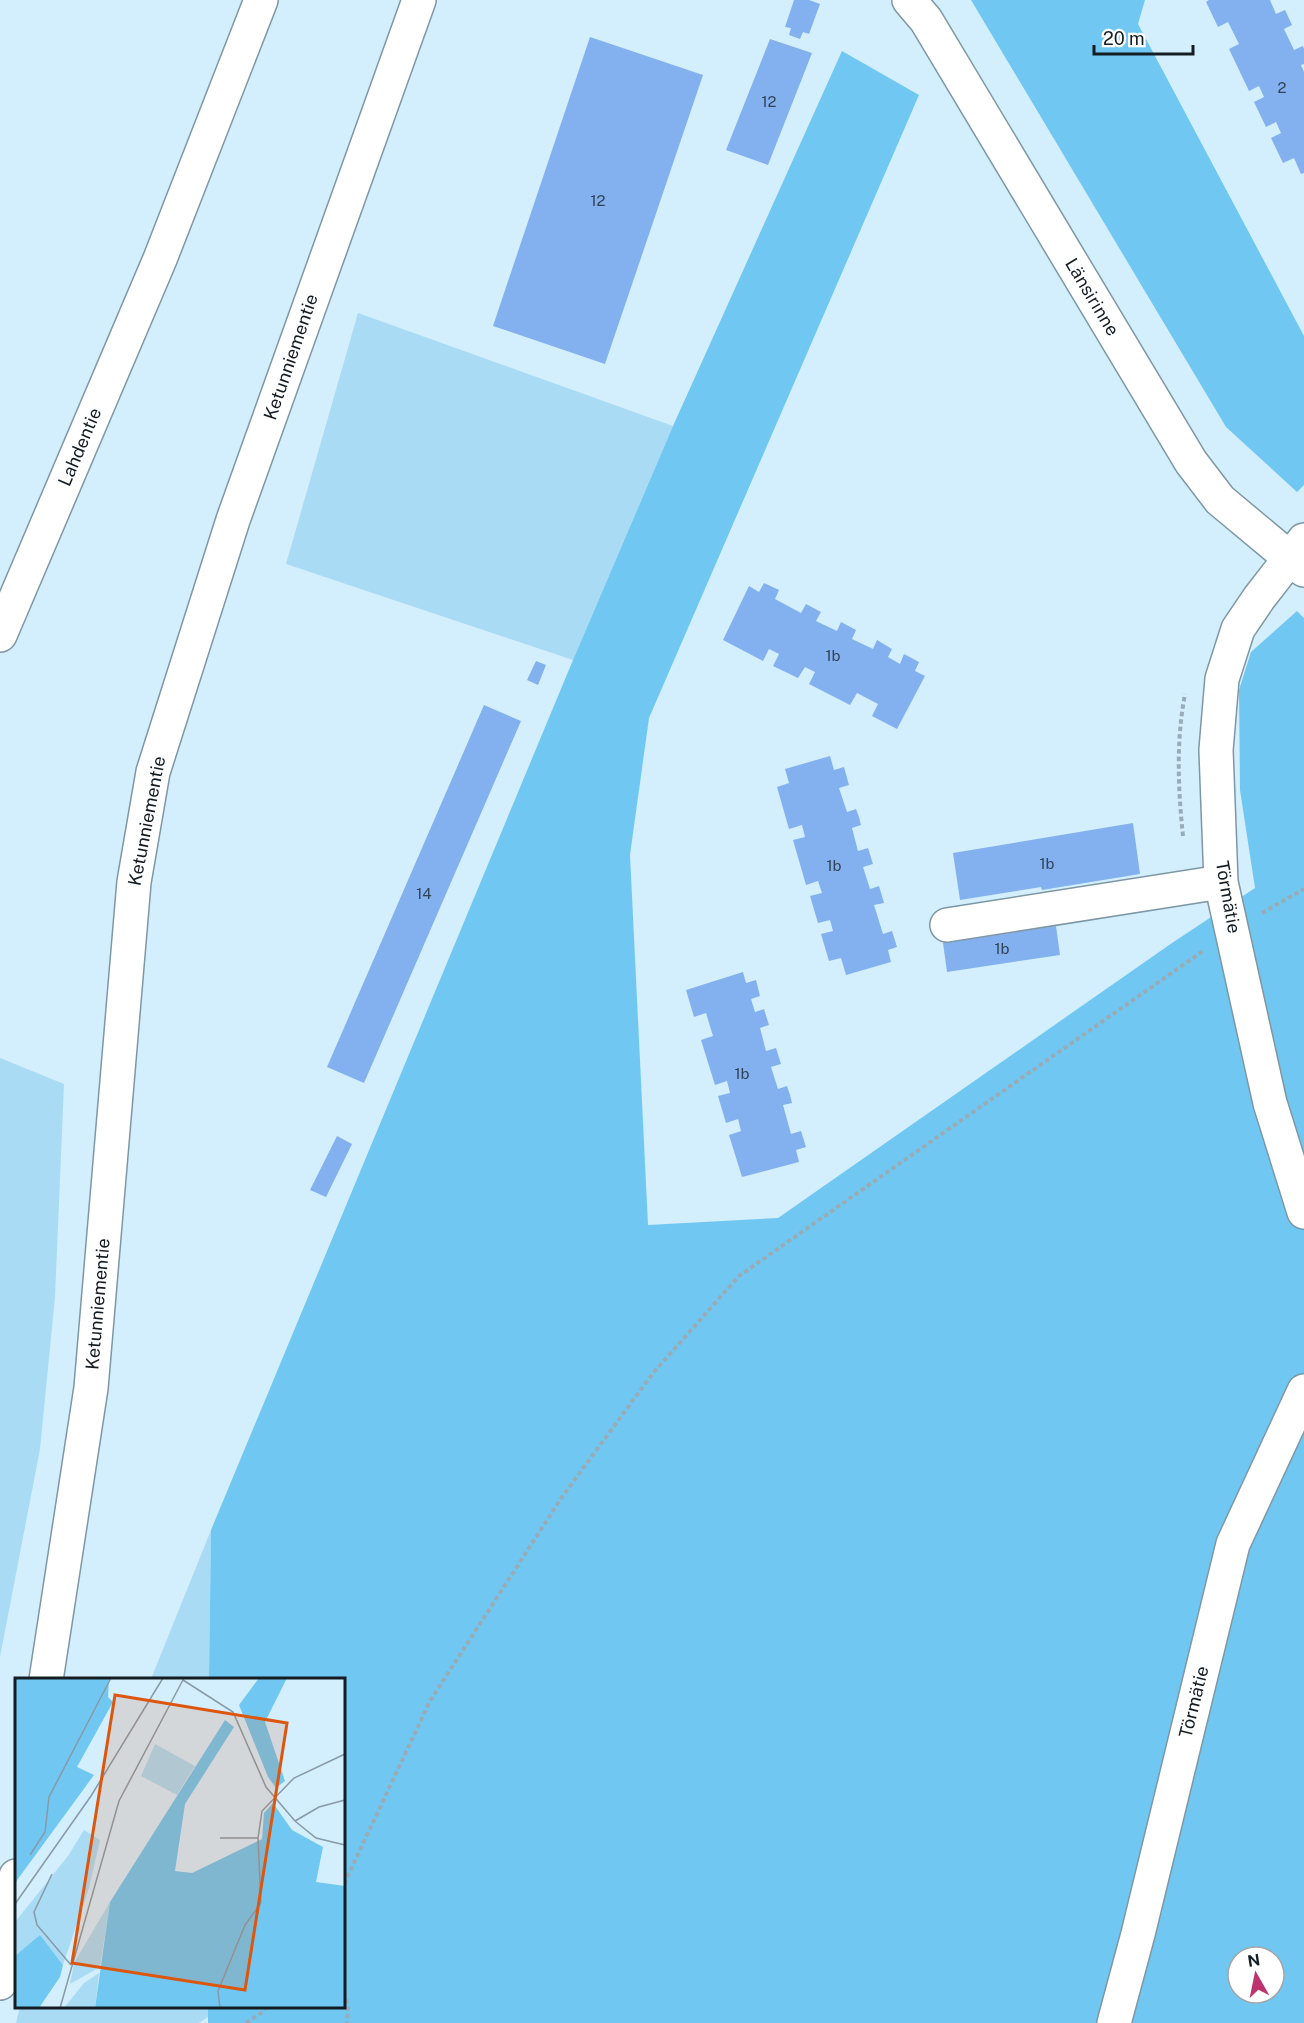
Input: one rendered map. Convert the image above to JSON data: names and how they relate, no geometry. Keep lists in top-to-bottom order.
{
  "streets": {
    "main road": [
      "Länsirinne",
      "Ketunniementie",
      "Lahdentie",
      "Törmätie"
    ]
  },
  "crossings": [
    ["Länsirinne", "Törmätie"]
  ],
  "house_numbers": [
    "2",
    "12",
    "12",
    "1b",
    "1b",
    "1b",
    "14",
    "1b",
    "1b"
  ],
  "scale_bar": "20 m",
  "north": "top"
}
